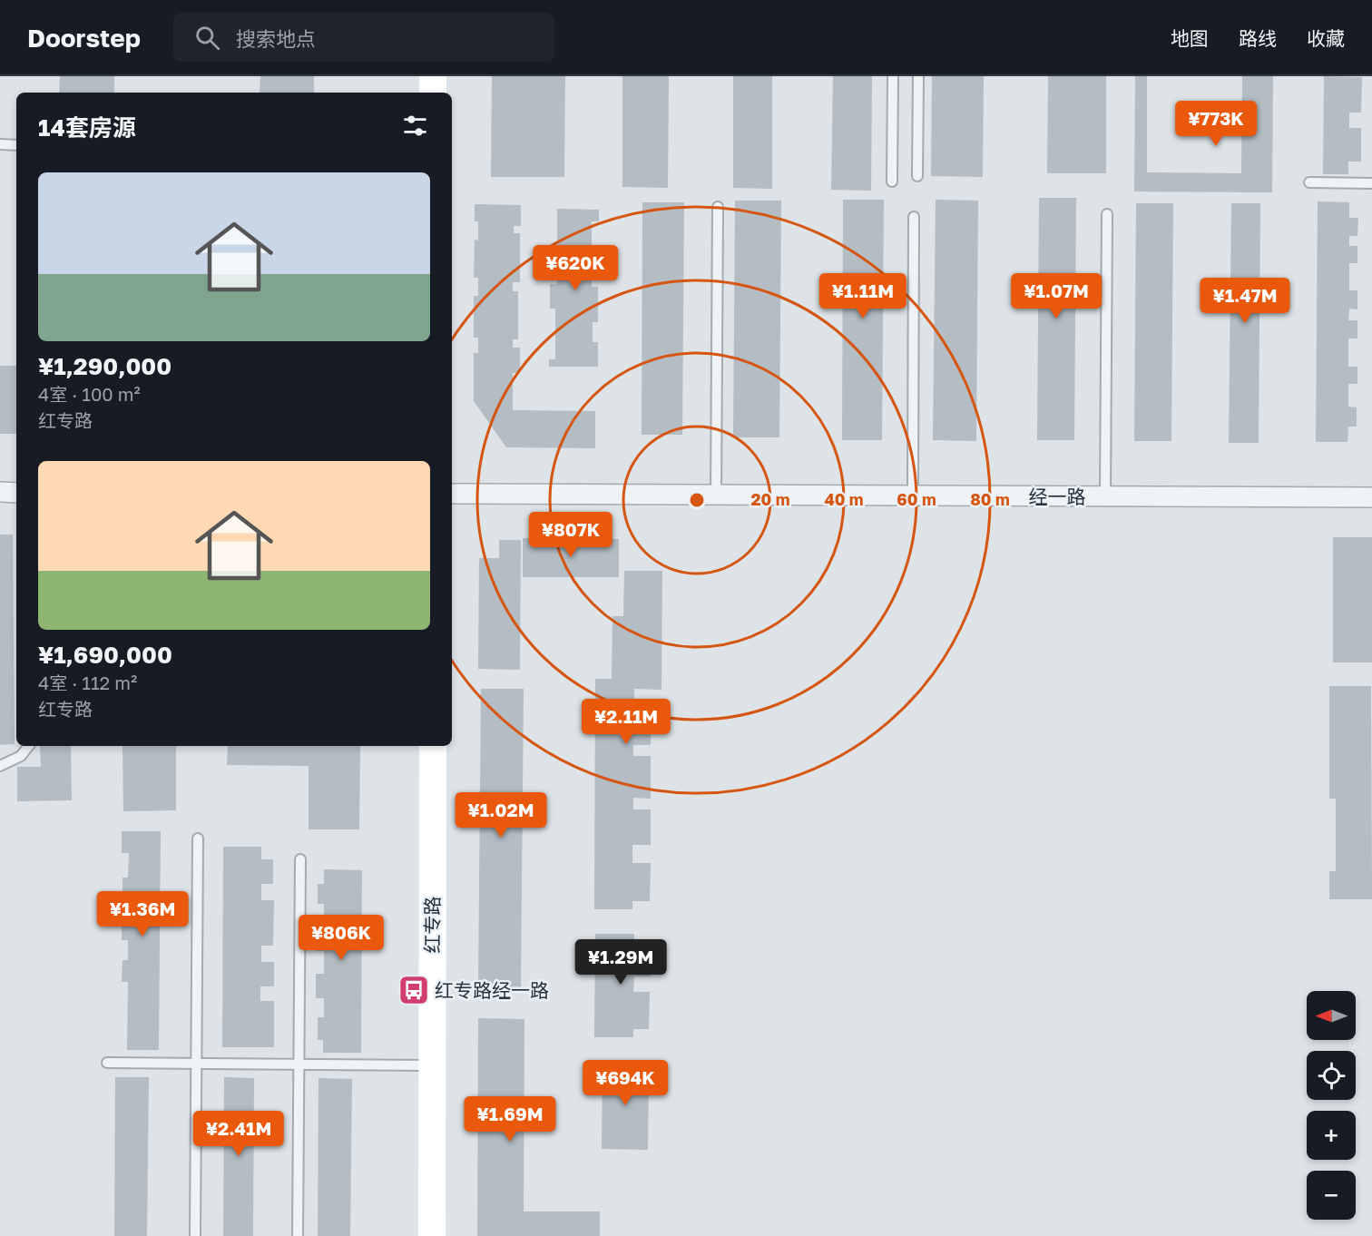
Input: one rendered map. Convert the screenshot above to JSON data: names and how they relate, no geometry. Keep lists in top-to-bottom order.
{
  "streets": {
    "street": ["经一路", "红专路"]
  },
  "places": {
    "bus stop": ["红专路经一路"]
  },
  "north": "left",
  "page": {
    "header": "Doorstep",
    "search": "搜索地点",
    "nav": ["地图", "路线", "收藏"],
    "heading": "14套房源",
    "price": [
      "¥773K",
      "¥620K",
      "¥1.11M",
      "¥1.07M",
      "¥1.47M",
      "¥807K",
      "¥2.11M",
      "¥1.02M",
      "¥1.36M",
      "¥806K",
      "¥1.29M",
      "¥694K",
      "¥1.69M",
      "¥2.41M"
    ],
    "list": [
      {
        "name": "¥1,290,000",
        "note": "4室 · 100 m² · 红专路"
      },
      {
        "name": "¥1,690,000",
        "note": "4室 · 112 m² · 红专路"
      }
    ],
    "map_buttons": ["+", "−"]
  },
  "rings": [
    "20 m",
    "40 m",
    "60 m",
    "80 m"
  ]
}
